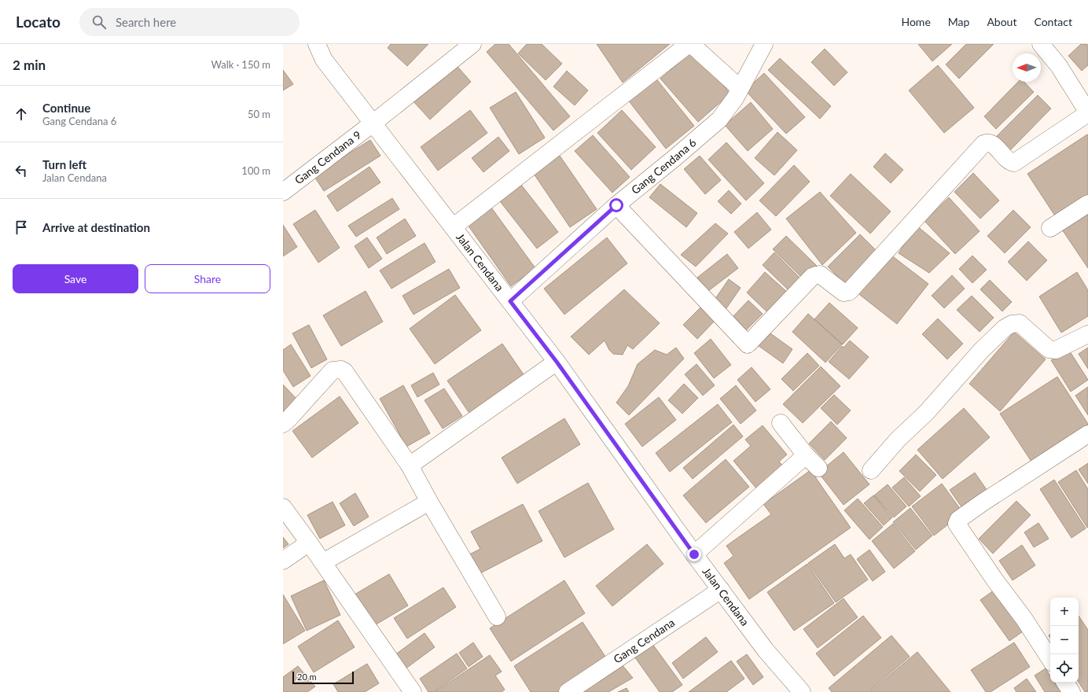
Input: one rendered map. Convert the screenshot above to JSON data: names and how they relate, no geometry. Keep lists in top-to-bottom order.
{
  "streets": {
    "street": [
      "Gang Cendana 9",
      "Gang Cendana 6",
      "Jalan Cendana",
      "Gang Cendana"
    ]
  },
  "crossings": [
    ["Gang Cendana 9", "Jalan Cendana"],
    ["Gang Cendana 6", "Jalan Cendana"],
    ["Jalan Cendana", "Gang Cendana"]
  ],
  "scale_bar": "20 m",
  "north": "left",
  "page": {
    "header": "Locato",
    "search": "Search here",
    "nav": [
      "Home",
      "Map",
      "About",
      "Contact"
    ],
    "heading": ["2 min", "Walk · 150 m"],
    "list": [
      ["Continue", "Gang Cendana 6", "50 m"],
      ["Turn left", "Jalan Cendana", "100 m"],
      "Arrive at destination"
    ],
    "buttons": ["Save", "Share"],
    "map_buttons": ["+", "−"],
    "scale": "20 m"
  }
}
